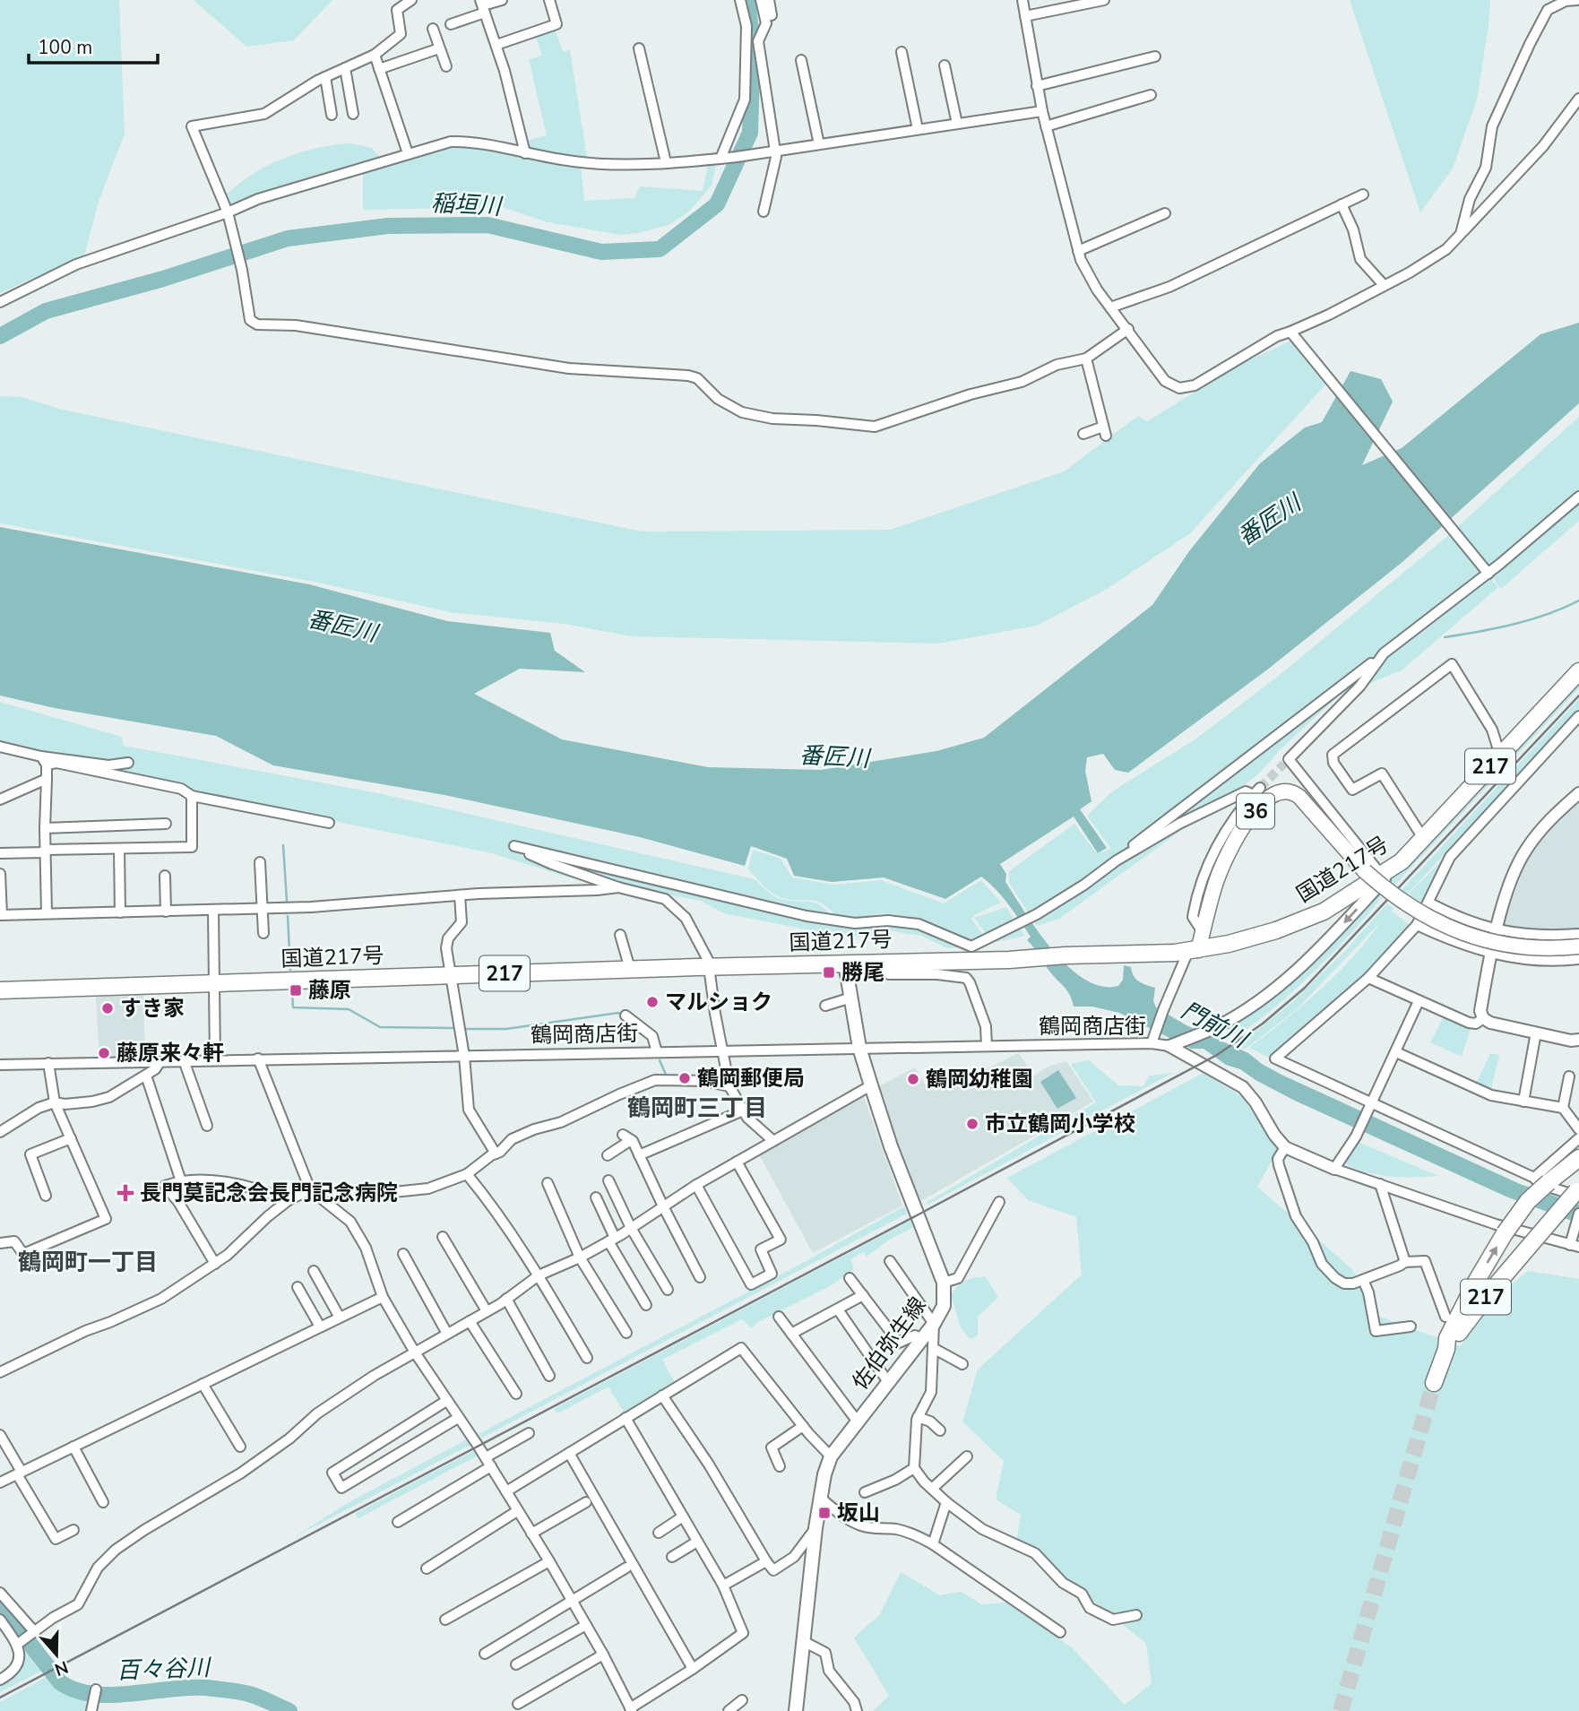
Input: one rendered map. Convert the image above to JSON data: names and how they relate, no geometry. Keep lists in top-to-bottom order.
{
  "streets": {
    "highway": ["217", "国道217号"],
    "main road": ["36", "佐伯弥生線"],
    "street": ["鶴岡商店街"]
  },
  "crossings": [
    ["36", "国道217号"],
    ["国道217号", "佐伯弥生線"],
    ["鶴岡商店街", "佐伯弥生線"]
  ],
  "districts": ["鶴岡町三丁目", "鶴岡町一丁目"],
  "water": [
    "稲垣川",
    "番匠川",
    "門前川",
    "百々谷川"
  ],
  "places": {
    "transit": ["勝尾", "藤原", "坂山"],
    "other": [
      "マルショク",
      "すき家",
      "藤原来々軒",
      "鶴岡郵便局",
      "鶴岡幼稚園",
      "市立鶴岡小学校"
    ],
    "health": ["長門莫記念会長門記念病院"]
  },
  "scale_bar": "100 m",
  "north": "bottom"
}
